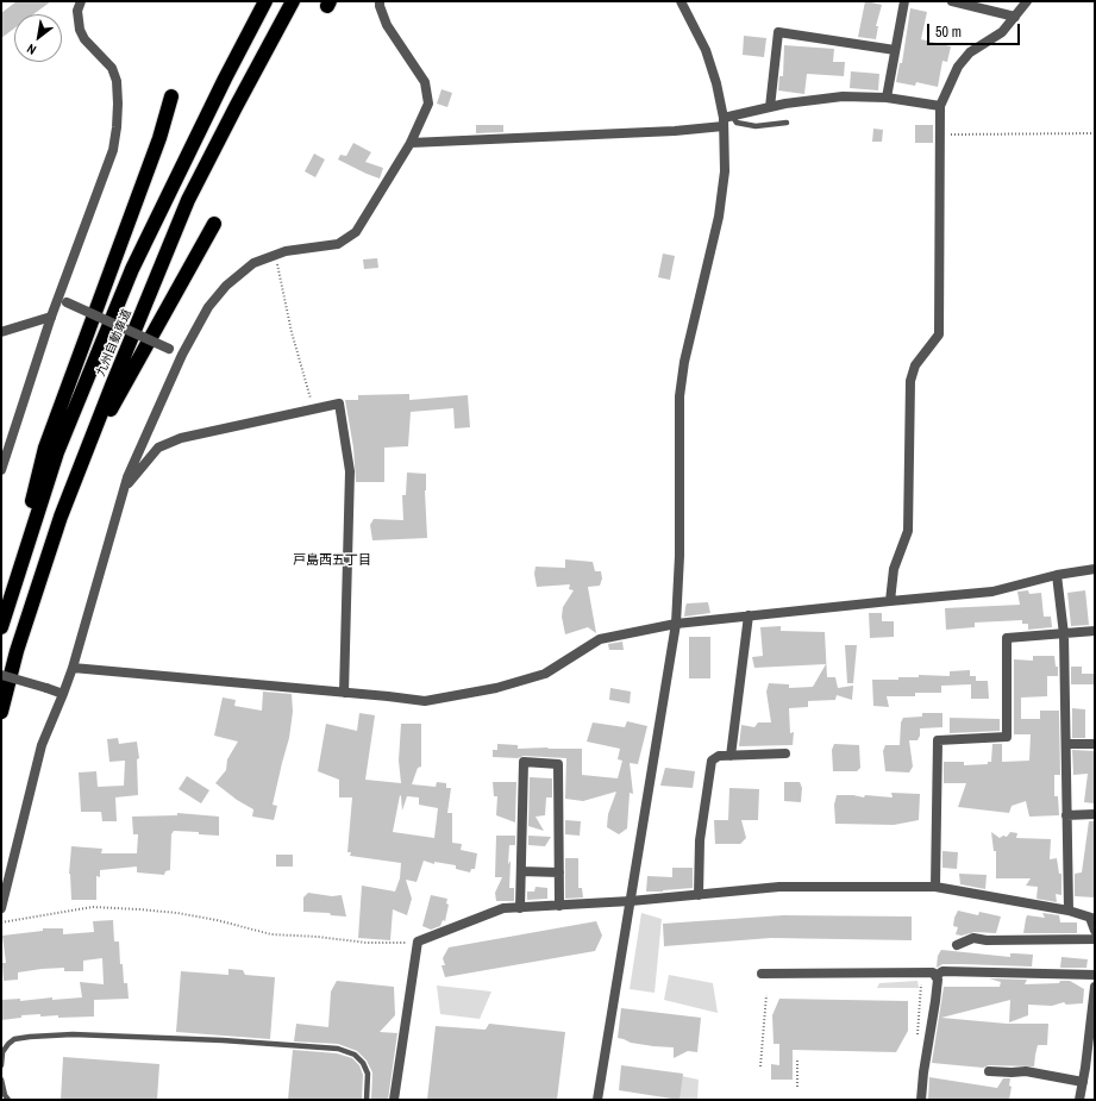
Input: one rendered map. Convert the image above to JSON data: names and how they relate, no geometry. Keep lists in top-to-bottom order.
{
  "streets": {
    "highway": ["九州自動車道"]
  },
  "districts": ["戸島西五丁目"],
  "scale_bar": "50 m",
  "north": "bottom left"
}
